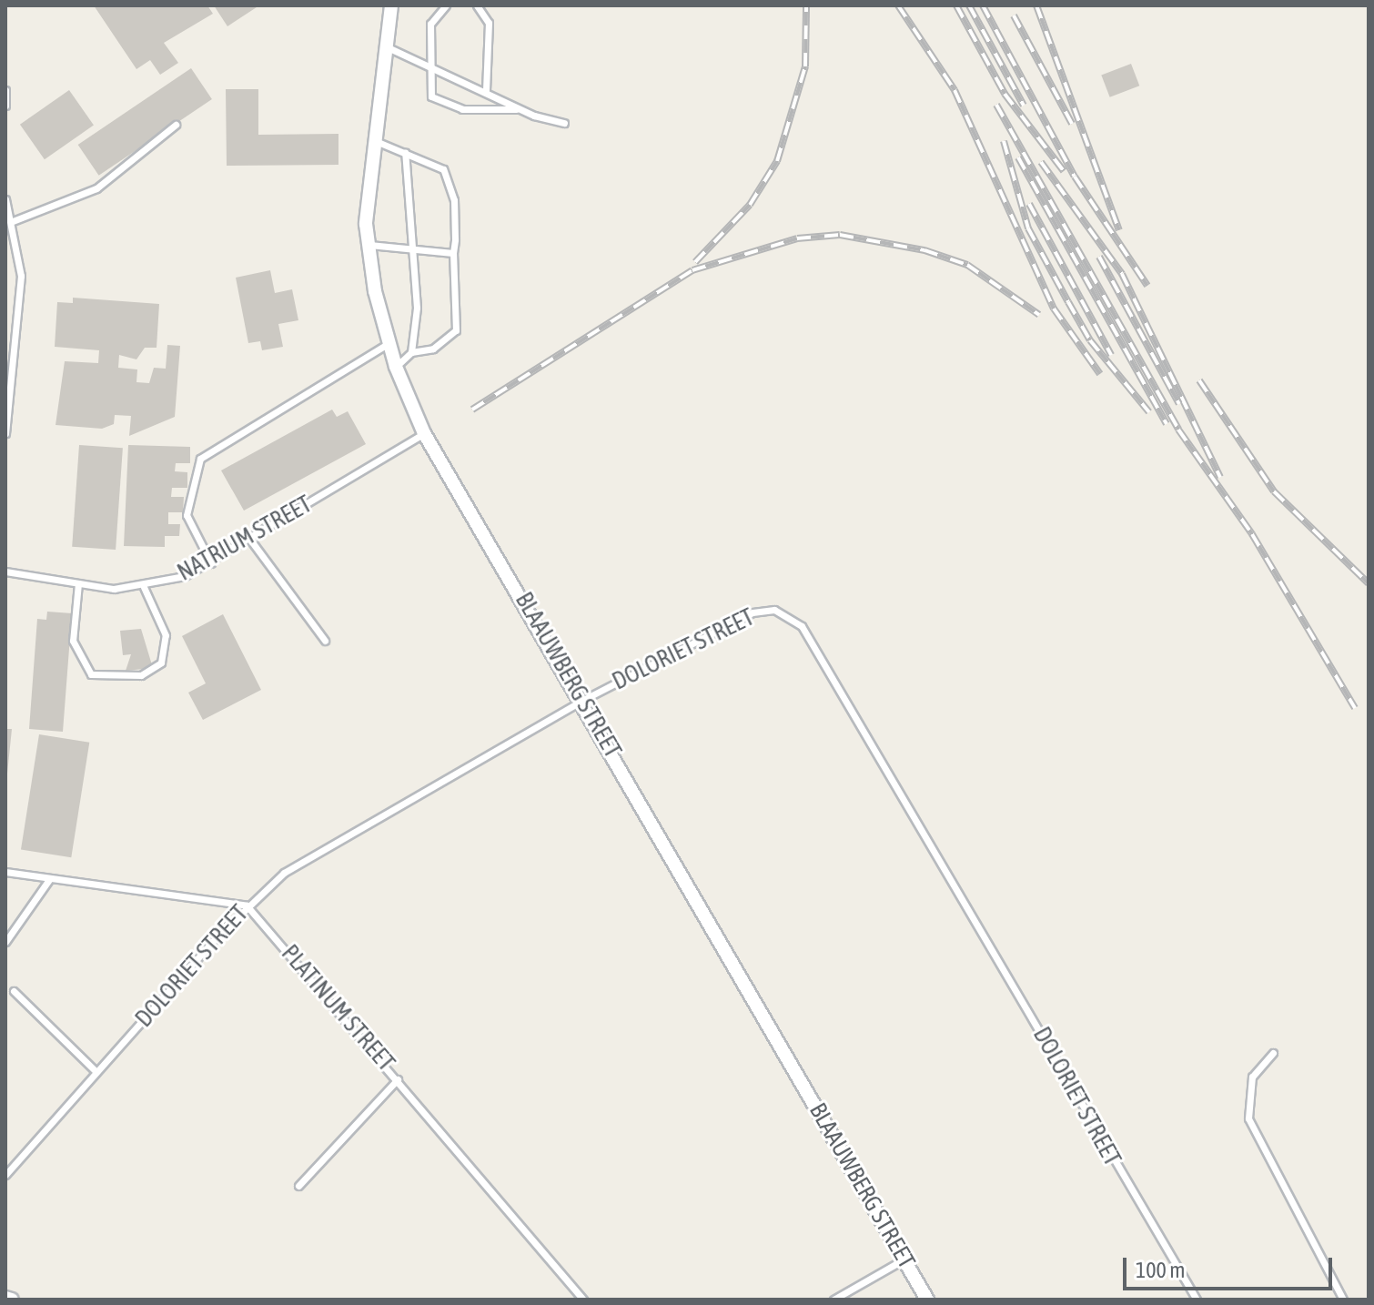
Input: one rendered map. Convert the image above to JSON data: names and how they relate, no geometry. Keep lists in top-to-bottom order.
{
  "streets": {
    "street": ["BLAAUWBERG STREET"],
    "lane": ["NATRIUM STREET", "DOLORIET STREET", "PLATINUM STREET"]
  },
  "crossings": [
    ["NATRIUM STREET", "BLAAUWBERG STREET"],
    ["DOLORIET STREET", "BLAAUWBERG STREET"],
    ["DOLORIET STREET", "PLATINUM STREET"]
  ],
  "scale_bar": "100 m"
}
